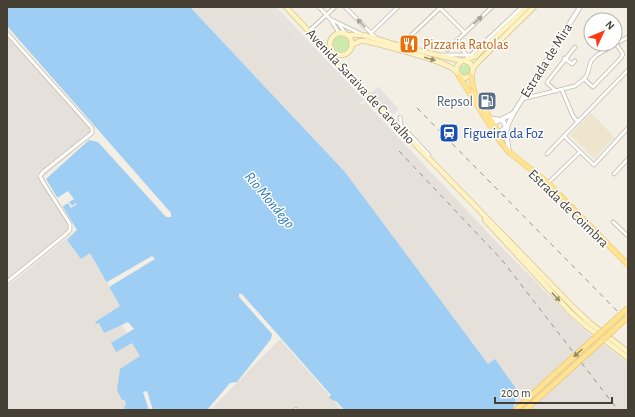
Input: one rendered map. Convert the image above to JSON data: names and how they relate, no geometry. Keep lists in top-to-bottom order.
{
  "streets": {
    "main road": ["Avenida Saraiva de Carvalho", "Estrada de Coimbra"],
    "street": ["Estrada de Mira"]
  },
  "crossings": [
    ["Estrada de Mira", "Estrada de Coimbra"]
  ],
  "water": ["Rio Mondego"],
  "places": {
    "restaurant": ["Pizzaria Ratolas"],
    "fuel station": ["Repsol"],
    "station": ["Figueira da Foz"]
  },
  "scale_bar": "200 m",
  "north": "top right"
}
